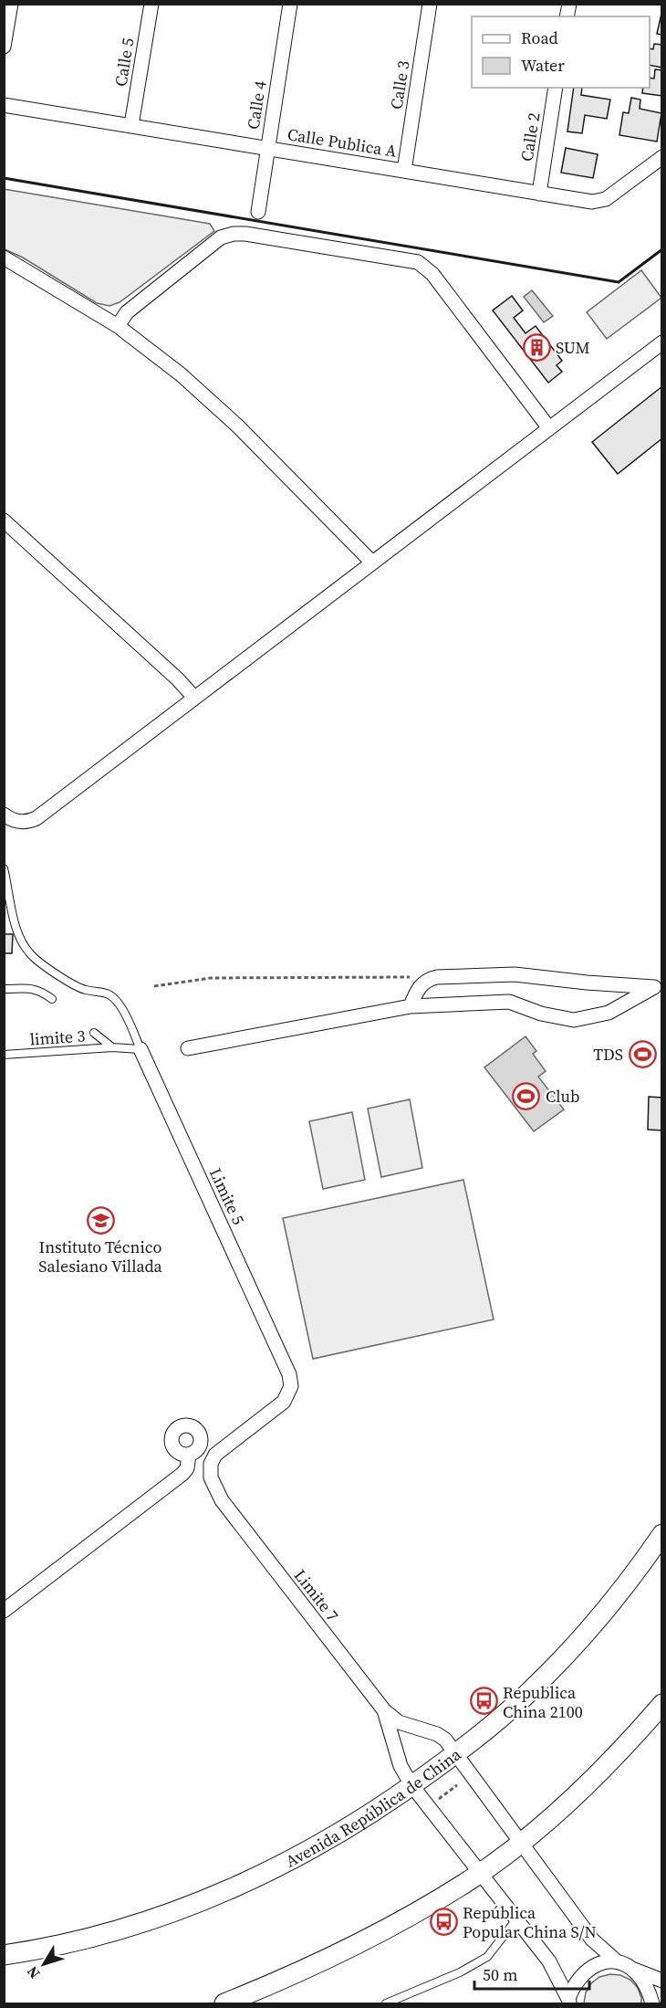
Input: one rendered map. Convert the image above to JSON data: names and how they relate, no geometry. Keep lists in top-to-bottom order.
{
  "streets": {
    "main road": ["Avenida República de China"],
    "street": [
      "Calle 5",
      "Calle 3",
      "Calle 4",
      "Calle 2",
      "Calle Publica A",
      "Limite 5",
      "Limite 7"
    ],
    "lane": ["limite 3"]
  },
  "crossings": [
    ["Calle 5", "Calle Publica A"],
    ["Calle 3", "Calle Publica A"],
    ["Calle 4", "Calle Publica A"],
    ["Calle 2", "Calle Publica A"],
    ["limite 3", "Limite 5"],
    ["Limite 5", "Limite 7"]
  ],
  "places": {
    "building": ["SUM"],
    "sports": ["TDS", "Club"],
    "school or university": ["Instituto Técnico Salesiano Villada"],
    "bus stop": ["Republica China 2100", "República Popular China S/N"]
  },
  "legend": ["Road", "Water"],
  "scale_bar": "50 m",
  "north": "bottom left"
}
